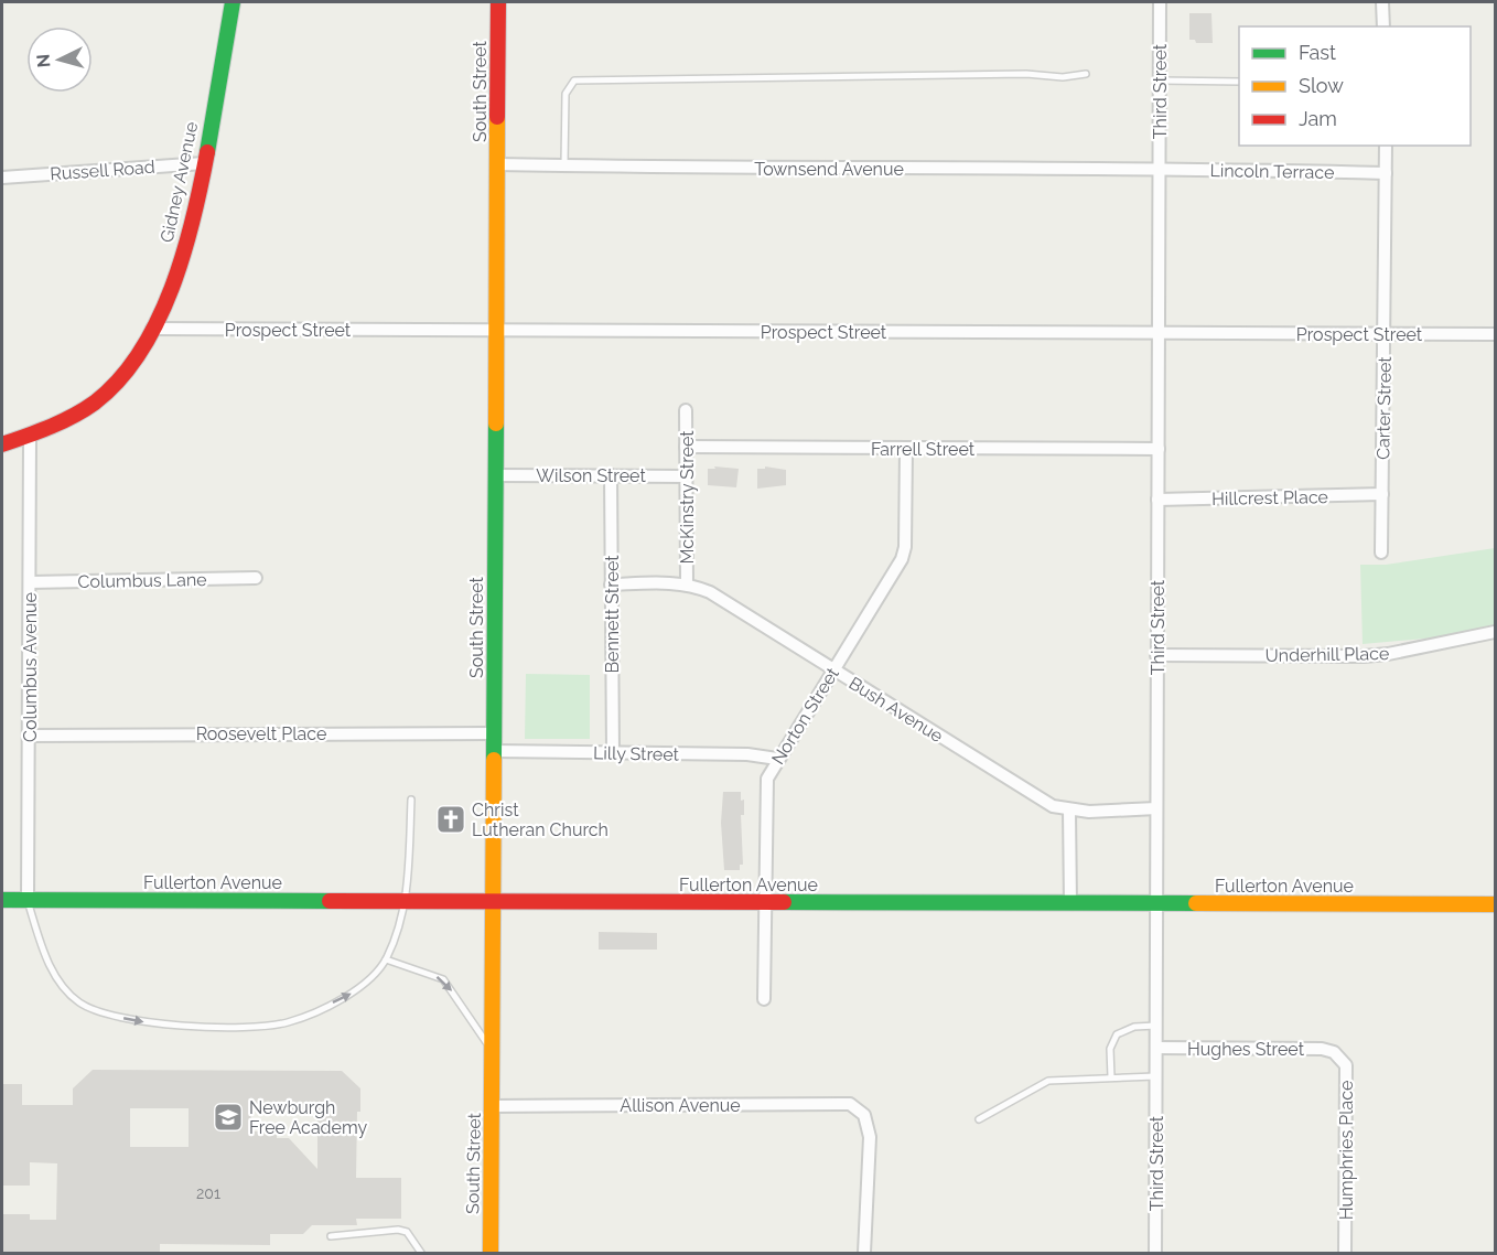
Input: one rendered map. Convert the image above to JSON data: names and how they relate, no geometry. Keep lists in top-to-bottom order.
{
  "streets": {
    "street": [
      "South Street",
      "Third Street",
      "Townsend Avenue",
      "Russell Road",
      "Lincoln Terrace",
      "Gidney Avenue",
      "Prospect Street",
      "Carter Street",
      "Farrell Street",
      "Wilson Street",
      "McKinstry Street",
      "Hillcrest Place",
      "Columbus Lane",
      "Bennett Street",
      "Underhill Place",
      "Columbus Avenue",
      "Bush Avenue",
      "Norton Street",
      "Roosevelt Place",
      "Lilly Street",
      "Fullerton Avenue",
      "Hughes Street",
      "Allison Avenue",
      "Humphries Place"
    ]
  },
  "crossings": [
    ["South Street", "Townsend Avenue"],
    ["South Street", "Prospect Street"],
    ["South Street", "Wilson Street"],
    ["South Street", "Roosevelt Place"],
    ["South Street", "Lilly Street"],
    ["South Street", "Fullerton Avenue"],
    ["South Street", "Allison Avenue"],
    ["Third Street", "Townsend Avenue"],
    ["Third Street", "Lincoln Terrace"],
    ["Third Street", "Prospect Street"],
    ["Third Street", "Farrell Street"],
    ["Third Street", "Hillcrest Place"],
    ["Third Street", "Underhill Place"],
    ["Third Street", "Bush Avenue"],
    ["Third Street", "Fullerton Avenue"],
    ["Third Street", "Hughes Street"],
    ["Townsend Avenue", "Lincoln Terrace"],
    ["Russell Road", "Gidney Avenue"],
    ["Lincoln Terrace", "Carter Street"],
    ["Gidney Avenue", "Prospect Street"],
    ["Gidney Avenue", "Columbus Avenue"],
    ["Prospect Street", "Carter Street"],
    ["Carter Street", "Hillcrest Place"],
    ["Farrell Street", "McKinstry Street"],
    ["Farrell Street", "Norton Street"],
    ["Wilson Street", "McKinstry Street"],
    ["Wilson Street", "Bennett Street"],
    ["McKinstry Street", "Bush Avenue"],
    ["Columbus Lane", "Columbus Avenue"],
    ["Bennett Street", "Bush Avenue"],
    ["Bennett Street", "Lilly Street"],
    ["Columbus Avenue", "Roosevelt Place"],
    ["Columbus Avenue", "Fullerton Avenue"],
    ["Bush Avenue", "Norton Street"],
    ["Norton Street", "Lilly Street"],
    ["Norton Street", "Fullerton Avenue"],
    ["Hughes Street", "Humphries Place"]
  ],
  "places": {
    "church": ["Christ Lutheran Church"],
    "school or university": ["Newburgh Free Academy"]
  },
  "house_numbers": ["201"],
  "legend": ["Fast", "Slow", "Jam"],
  "north": "left"
}
